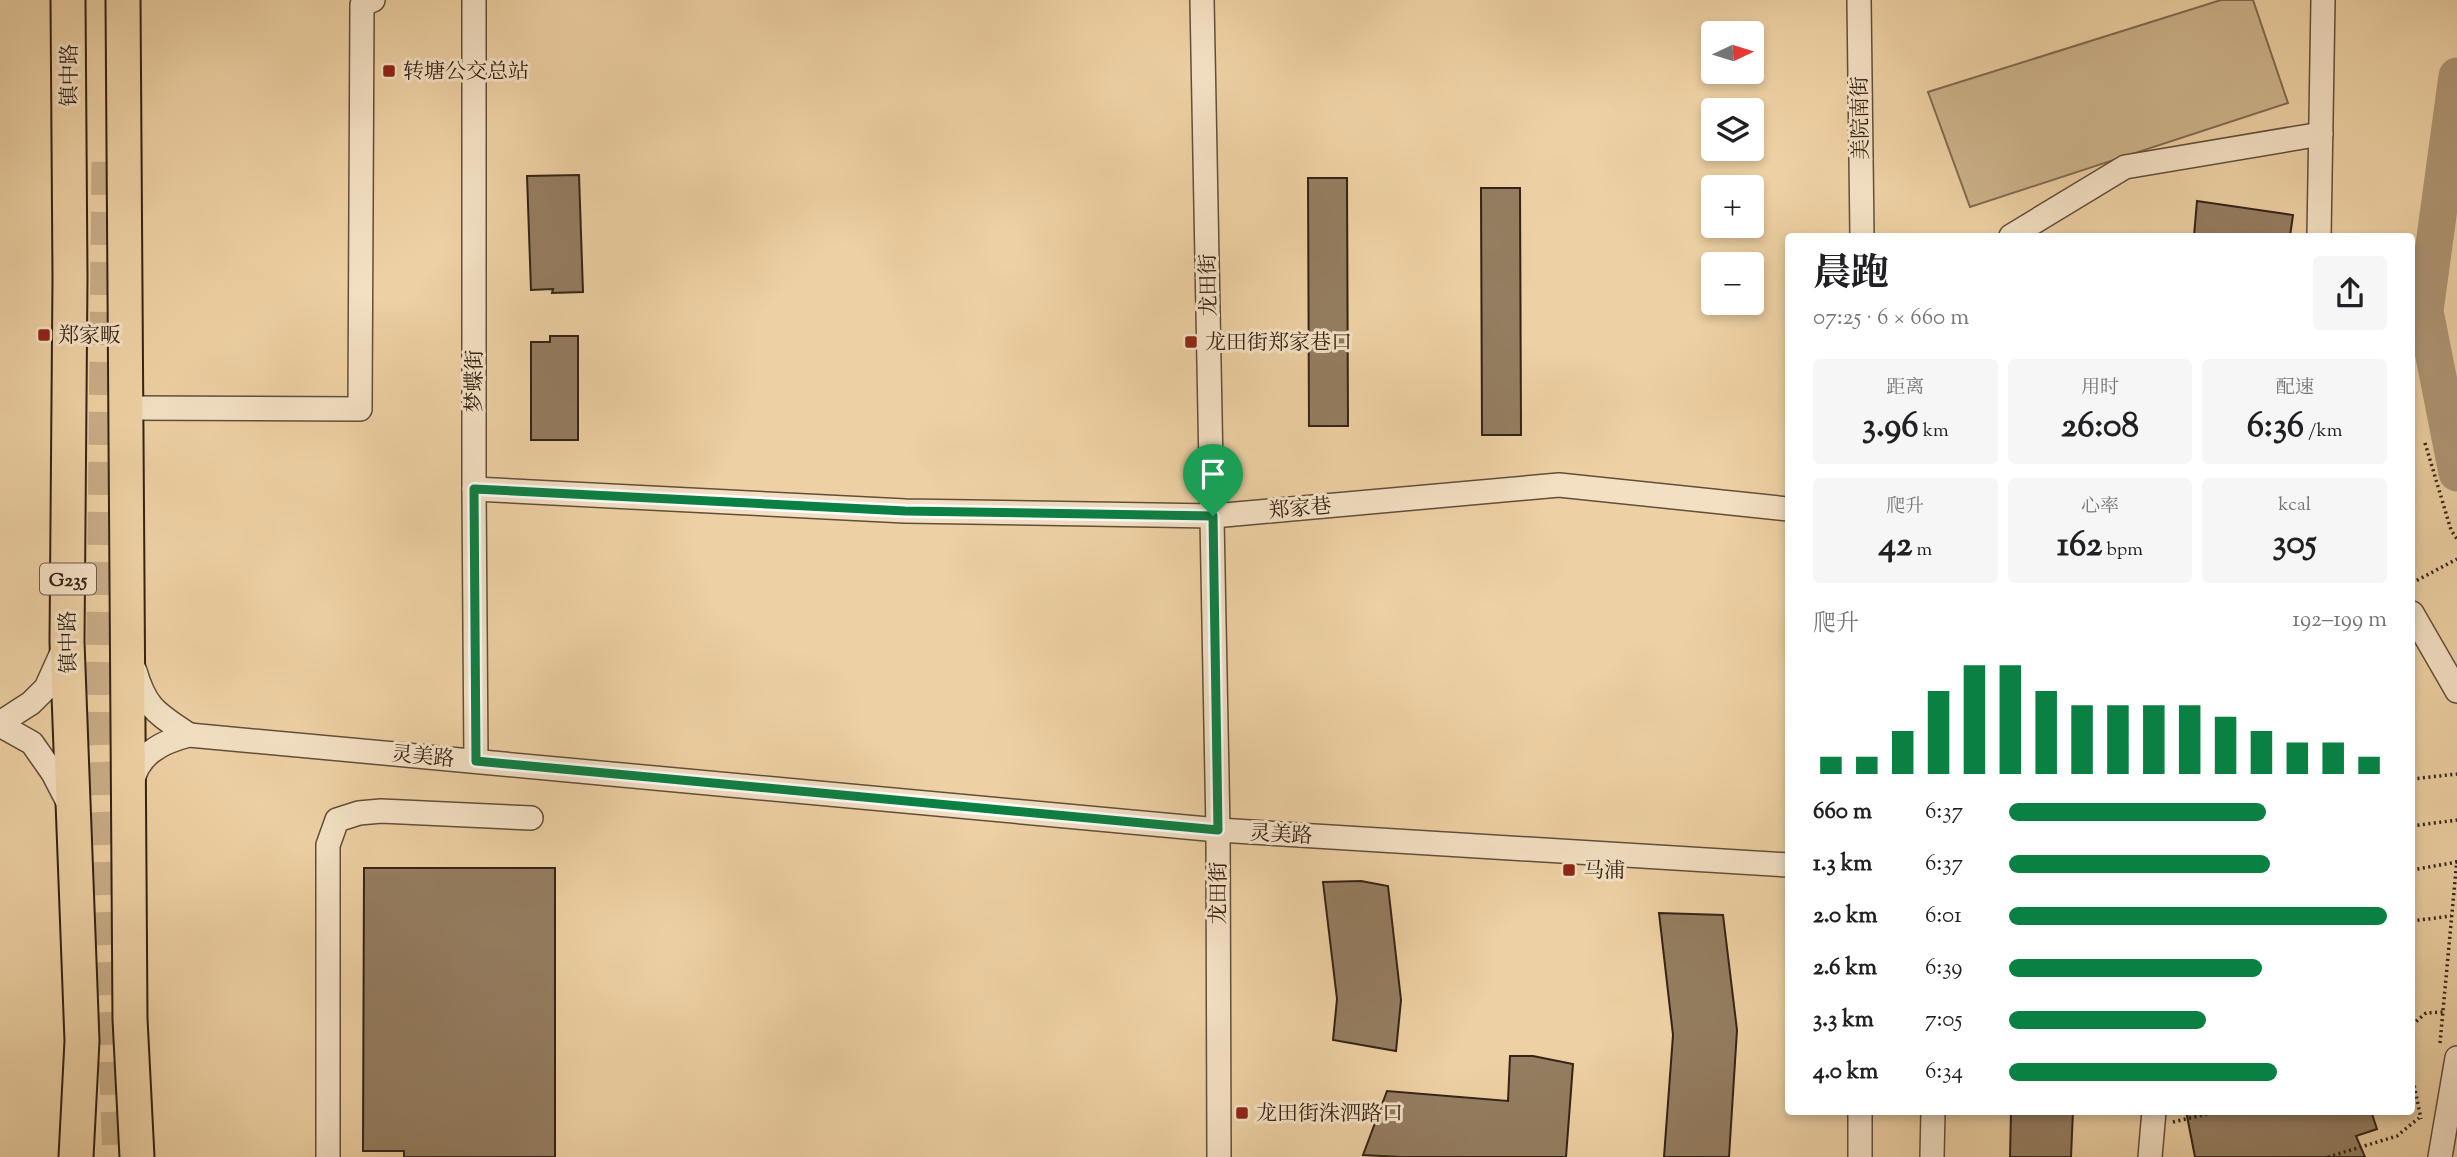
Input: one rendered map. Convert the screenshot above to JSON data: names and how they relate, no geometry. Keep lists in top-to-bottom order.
{
  "streets": {
    "highway": ["镇中路", "G235"],
    "street": [
      "美院南街",
      "龙田街",
      "梦蝶街",
      "郑家巷",
      "灵美路"
    ]
  },
  "crossings": [
    ["龙田街", "郑家巷"],
    ["龙田街", "灵美路"],
    ["梦蝶街", "郑家巷"],
    ["梦蝶街", "灵美路"]
  ],
  "places": {
    "transit": [
      "转塘公交总站",
      "郑家畈",
      "龙田街郑家巷口",
      "马浦",
      "龙田街洙泗路口"
    ]
  },
  "north": "right",
  "page": {
    "map_buttons": ["+", "−"],
    "heading": ["晨跑", "07:25 · 6 × 660 m"],
    "stats": [
      ["距离", "3.96 km"],
      ["用时", "26:08"],
      ["配速", "6:36 /km"],
      ["爬升", "42 m"],
      ["心率", "162 bpm"],
      ["kcal", "305"]
    ],
    "chart": ["爬升", "192–199 m"],
    "list": [
      {
        "name": "660 m",
        "note": "6:37"
      },
      {
        "name": "1.3 km",
        "note": "6:37"
      },
      {
        "name": "2.0 km",
        "note": "6:01"
      },
      {
        "name": "2.6 km",
        "note": "6:39"
      },
      {
        "name": "3.3 km",
        "note": "7:05"
      },
      {
        "name": "4.0 km",
        "note": "6:34"
      }
    ]
  }
}
